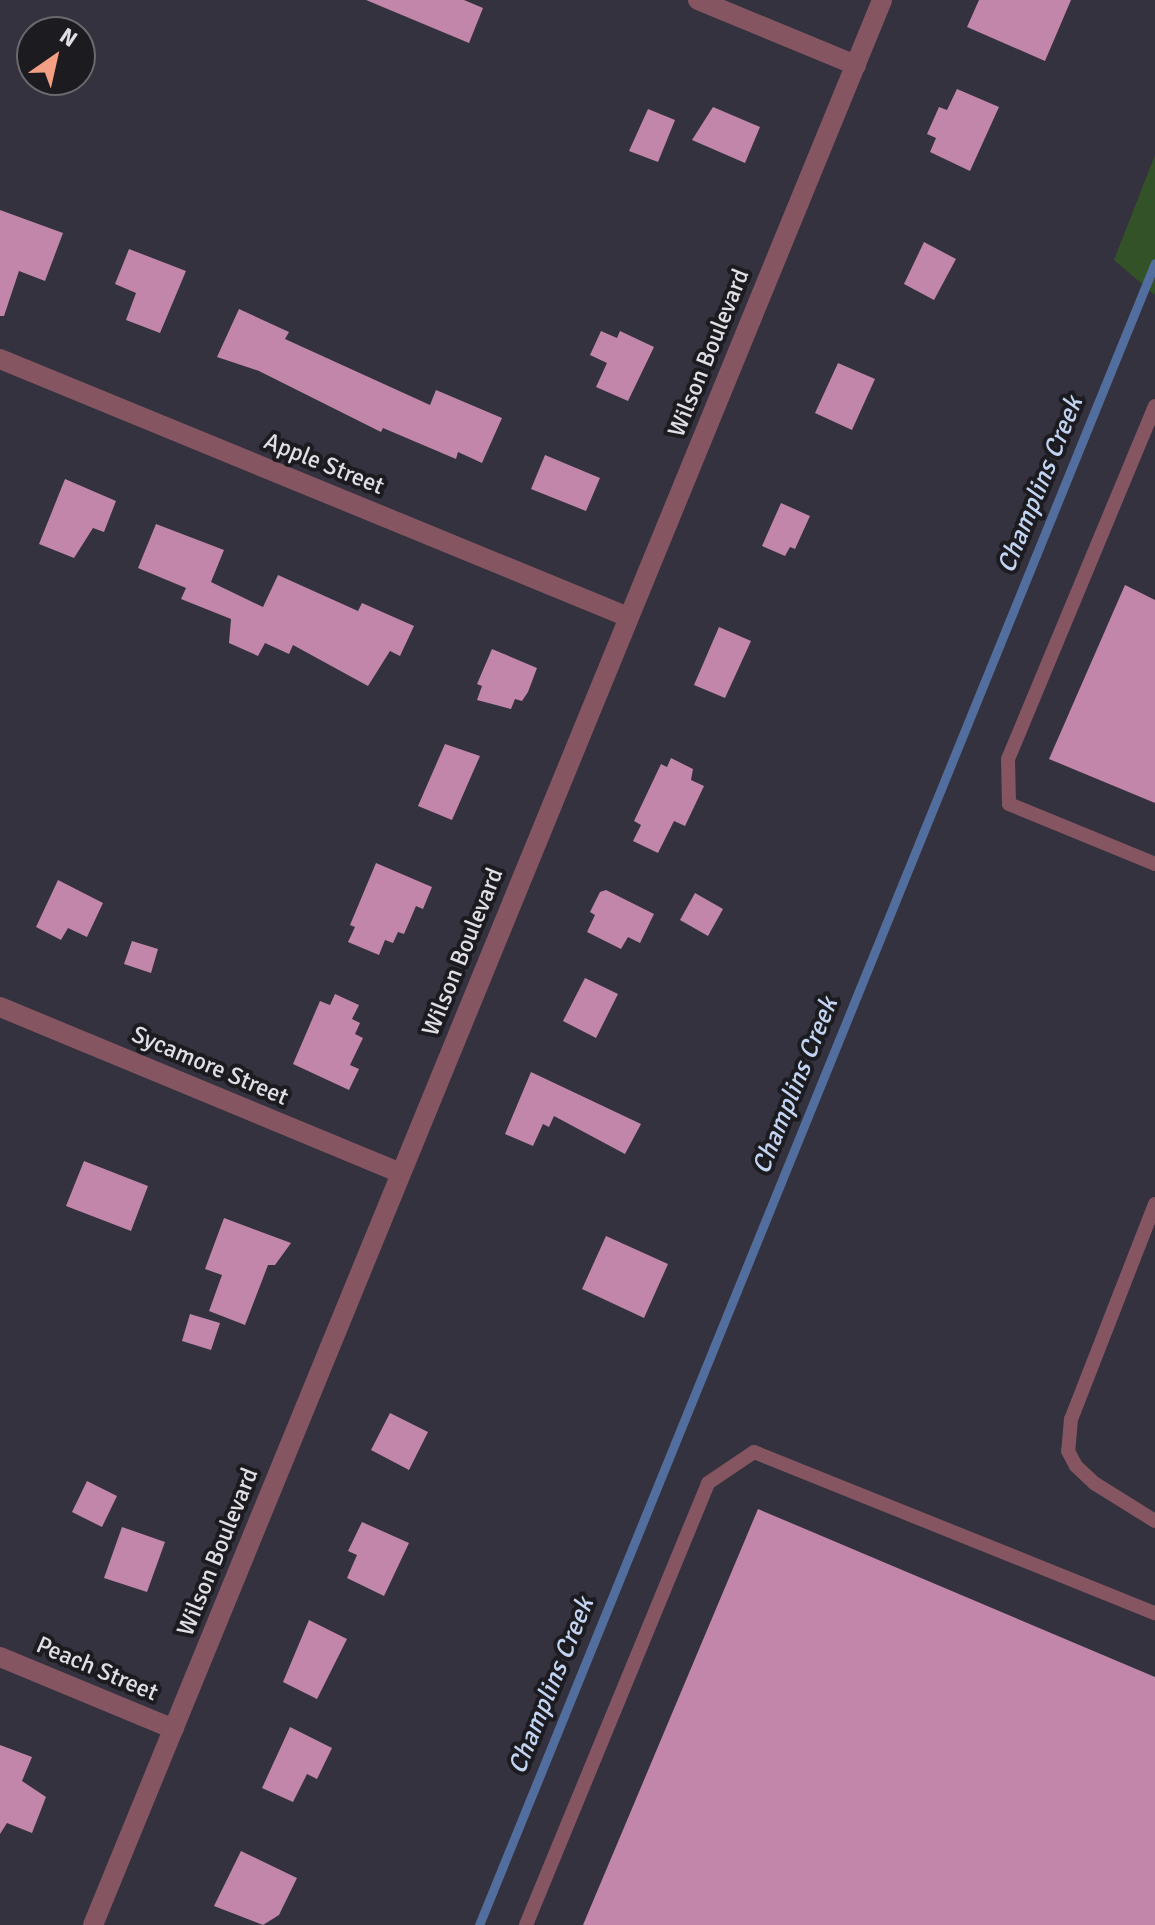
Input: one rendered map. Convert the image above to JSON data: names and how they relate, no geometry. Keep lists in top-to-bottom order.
{
  "streets": {
    "street": [
      "Wilson Boulevard",
      "Apple Street",
      "Sycamore Street",
      "Peach Street"
    ]
  },
  "crossings": [
    ["Wilson Boulevard", "Apple Street"],
    ["Wilson Boulevard", "Sycamore Street"],
    ["Wilson Boulevard", "Peach Street"]
  ],
  "water": ["Champlins Creek"],
  "north": "top right"
}
